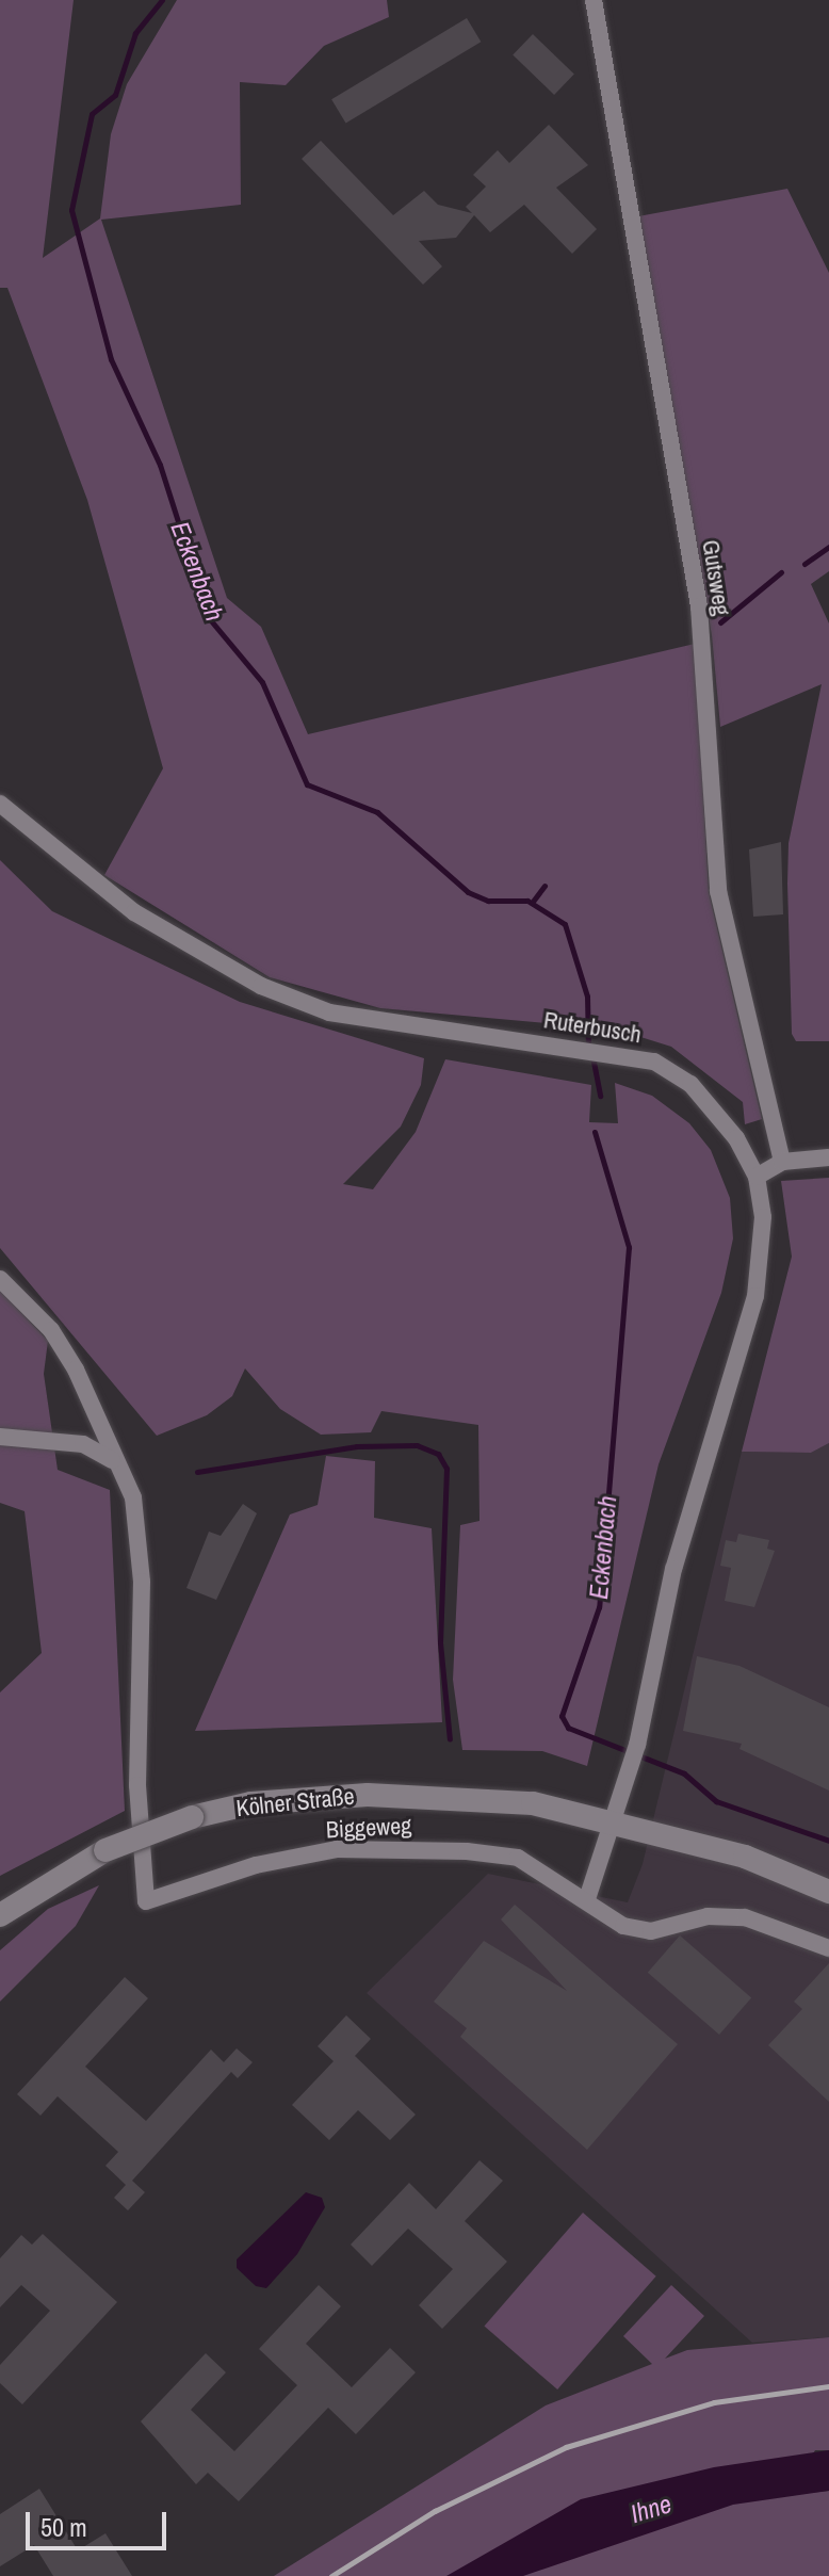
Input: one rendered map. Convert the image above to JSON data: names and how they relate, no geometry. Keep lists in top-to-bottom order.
{
  "streets": {
    "main road": ["Kölner Straße"],
    "street": ["Gutsweg", "Ruterbusch", "Biggeweg"]
  },
  "crossings": [
    ["Ruterbusch", "Kölner Straße"]
  ],
  "water": ["Eckenbach", "Ihne"],
  "scale_bar": "50 m"
}
